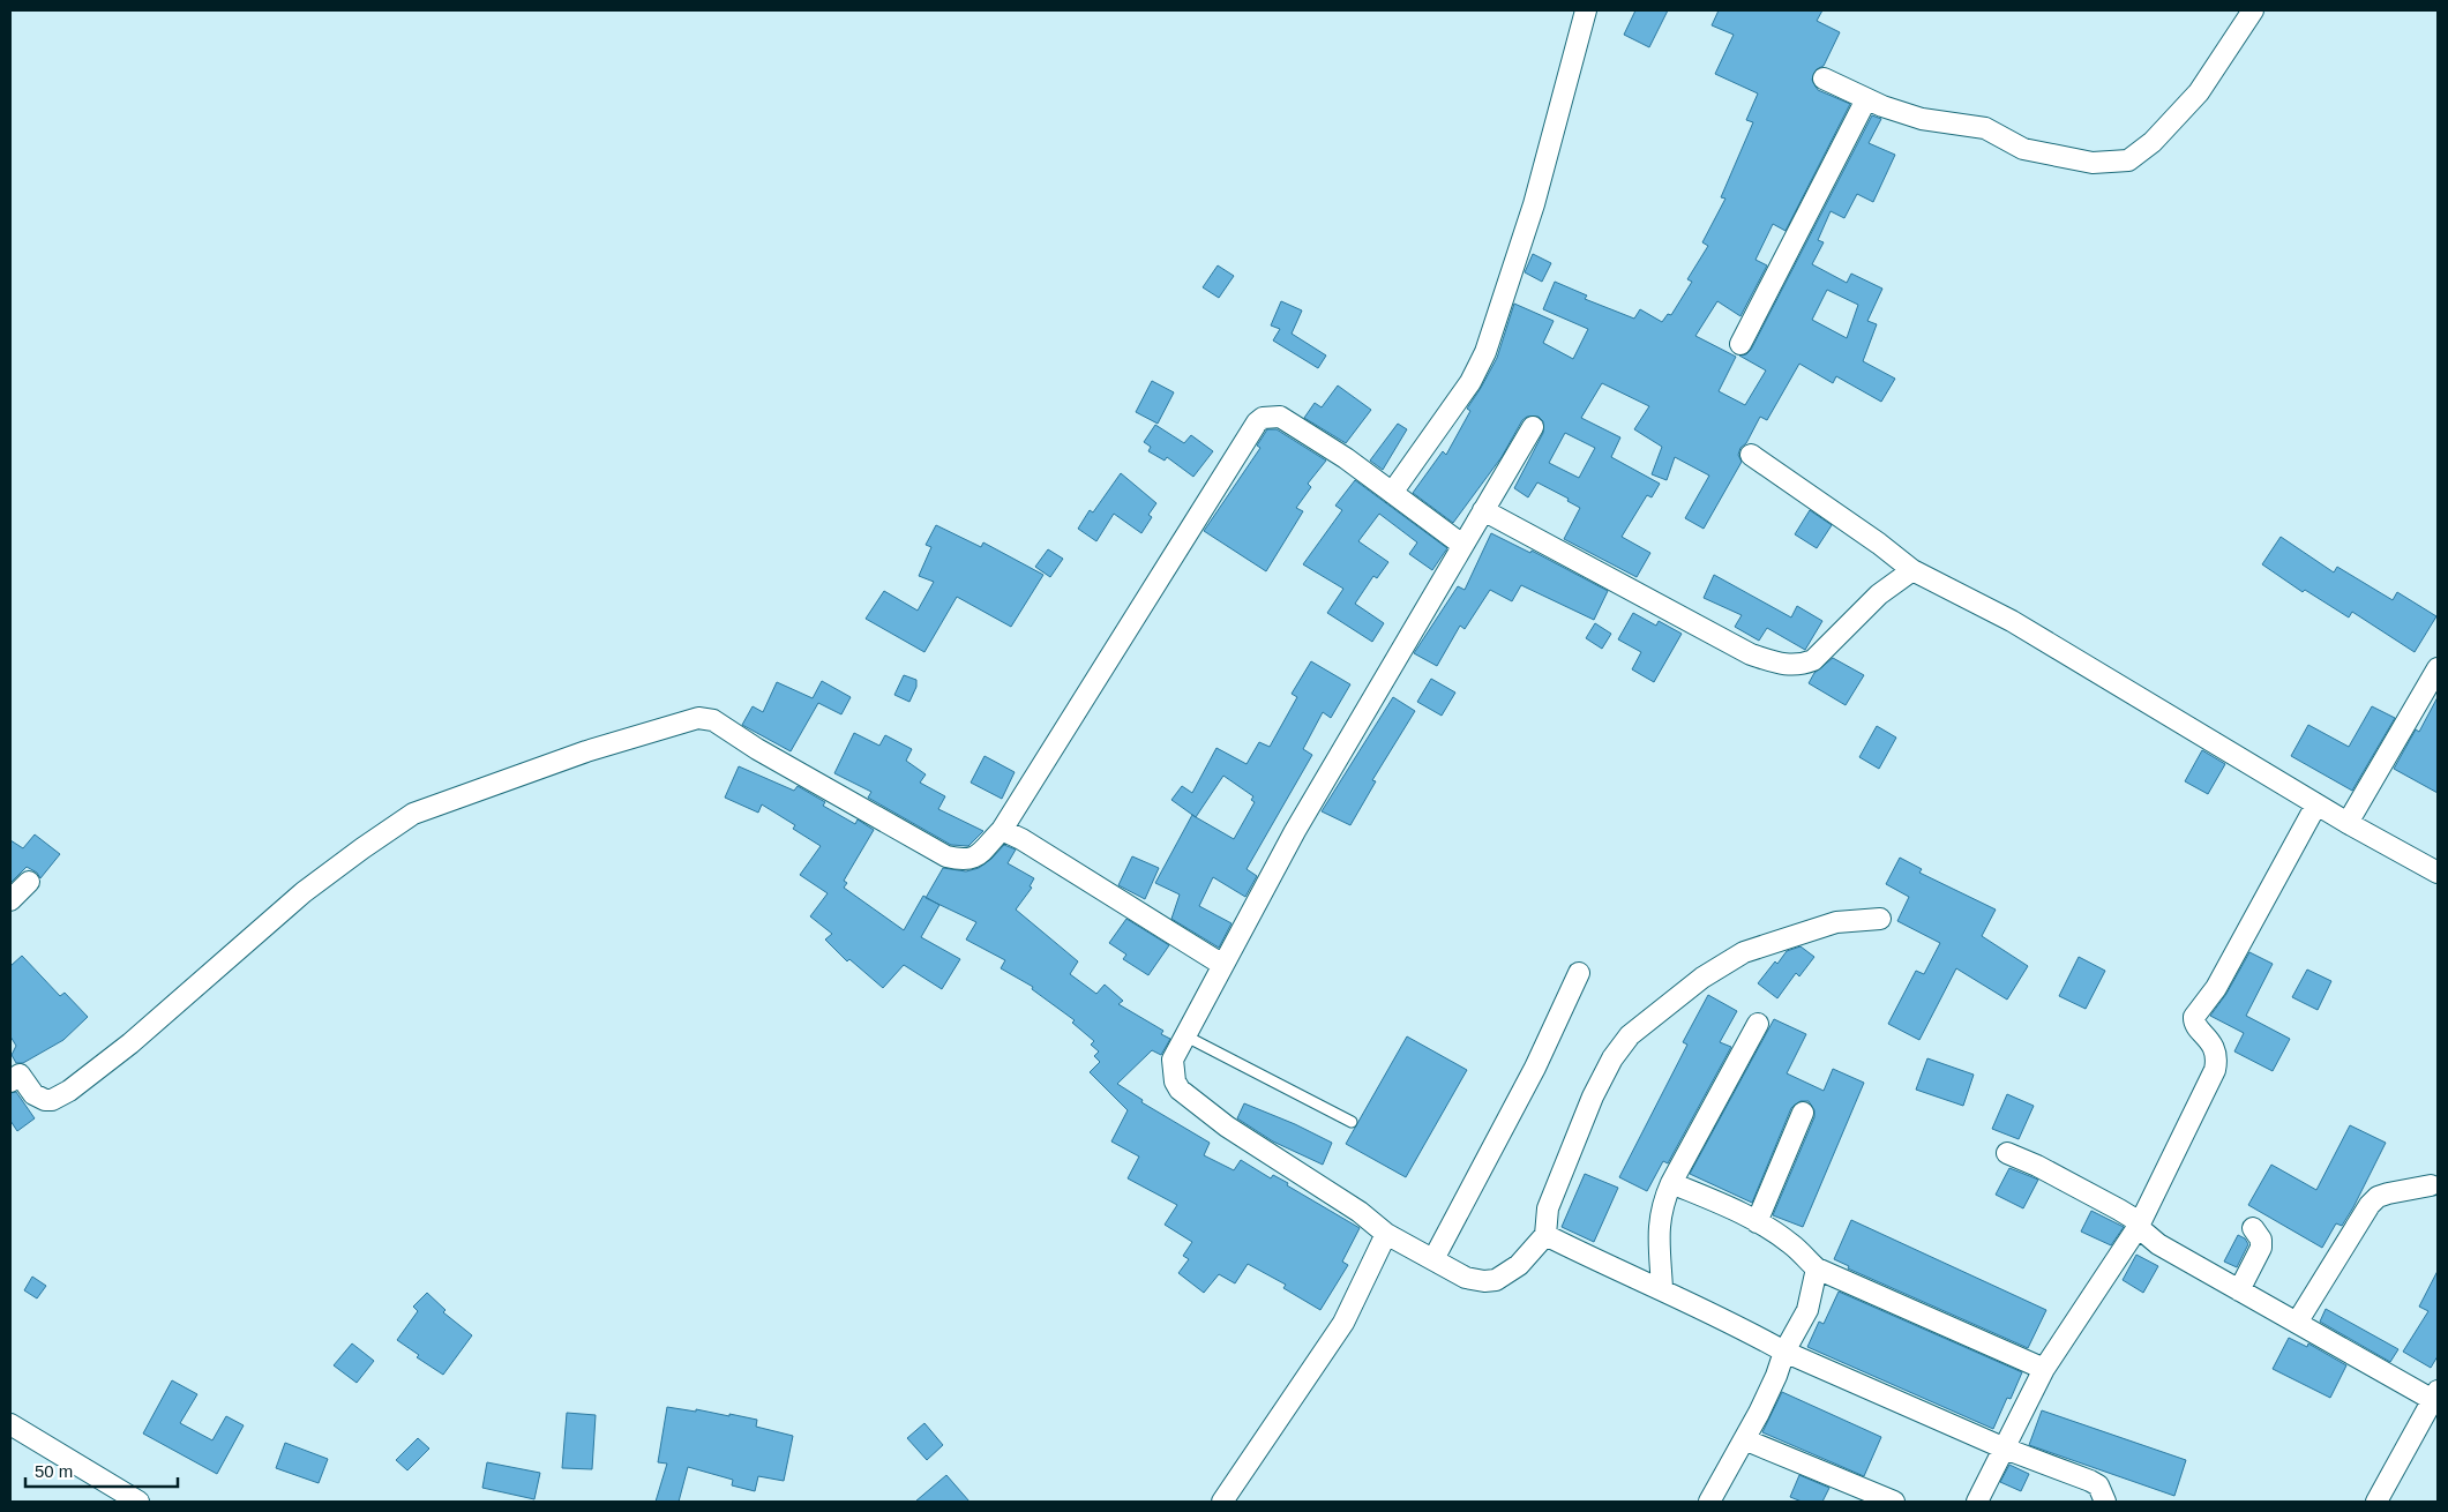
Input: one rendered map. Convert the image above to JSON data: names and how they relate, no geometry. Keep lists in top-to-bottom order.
{
  "scale_bar": "50 m"
}
